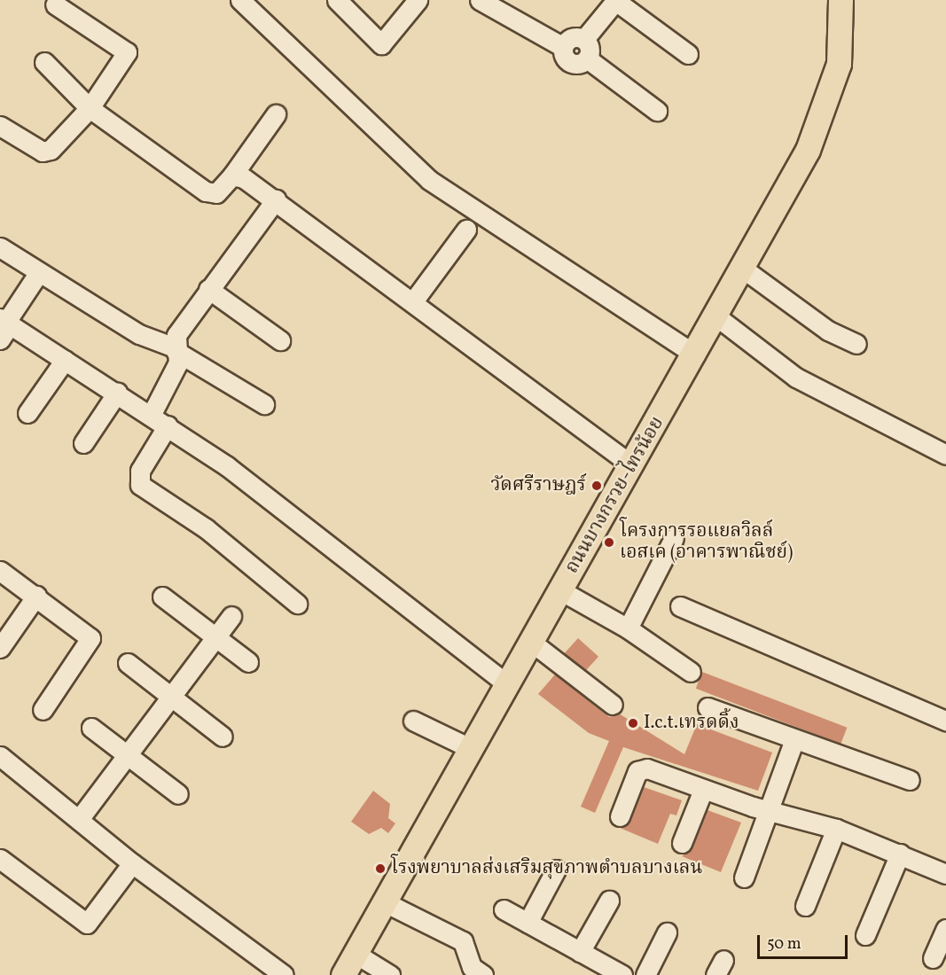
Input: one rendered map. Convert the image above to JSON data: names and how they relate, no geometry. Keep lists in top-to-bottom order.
{
  "streets": {
    "main road": ["ถนนบางกรวย-ไทรน้อย"]
  },
  "places": [
    "วัดศรีราษฎร์",
    "โครงการรอแยลวิลล์ เอสเค (อาคารพาณิชย์)",
    "I.c.t.เทรดดิ้ง",
    "โรงพยาบาลส่งเสริมสุขภาพตำบลบางเลน"
  ],
  "scale_bar": "50 m"
}
